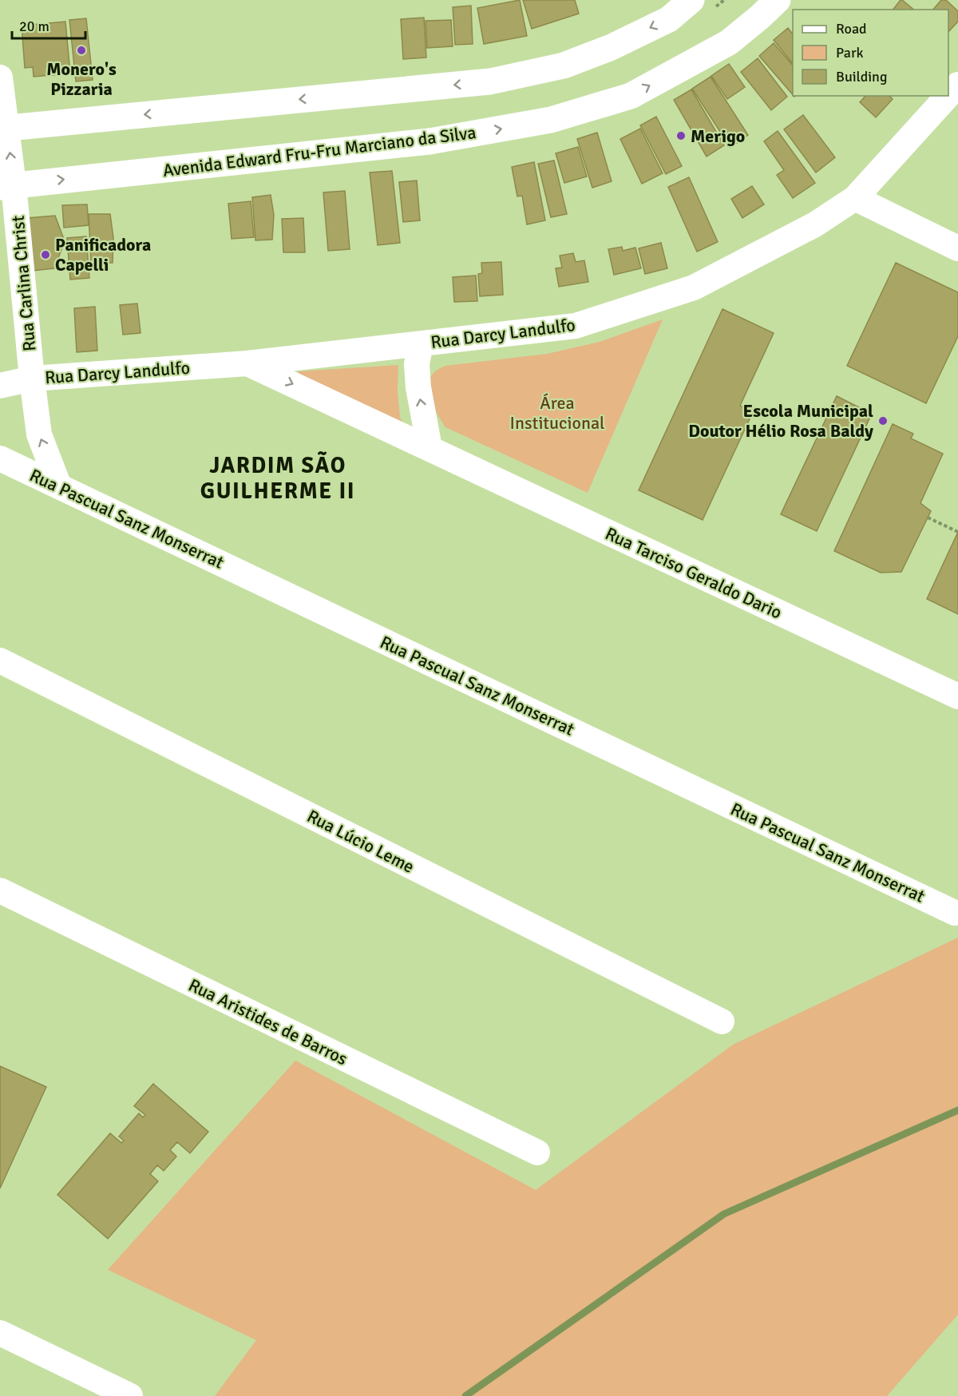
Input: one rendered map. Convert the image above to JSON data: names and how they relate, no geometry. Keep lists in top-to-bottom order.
{
  "streets": {
    "main road": ["Avenida Edward Fru-Fru Marciano da Silva"],
    "street": [
      "Rua Carlina Christ",
      "Rua Darcy Landulfo",
      "Rua Pascual Sanz Monserrat",
      "Rua Tarciso Geraldo Dario",
      "Rua Lúcio Leme",
      "Rua Aristides de Barros"
    ]
  },
  "crossings": [
    ["Avenida Edward Fru-Fru Marciano da Silva", "Rua Carlina Christ"],
    ["Rua Carlina Christ", "Rua Darcy Landulfo"],
    ["Rua Carlina Christ", "Rua Pascual Sanz Monserrat"],
    ["Rua Darcy Landulfo", "Rua Tarciso Geraldo Dario"]
  ],
  "one_way": ["Rua Carlina Christ"],
  "districts": ["JARDIM SÃO GUILHERME II"],
  "parks": ["Área Institucional"],
  "places": [
    "Monero's Pizzaria",
    "Merigo",
    "Panificadora Capelli",
    "Escola Municipal Doutor Hélio Rosa Baldy"
  ],
  "legend": ["Road", "Park", "Building"],
  "scale_bar": "20 m"
}
